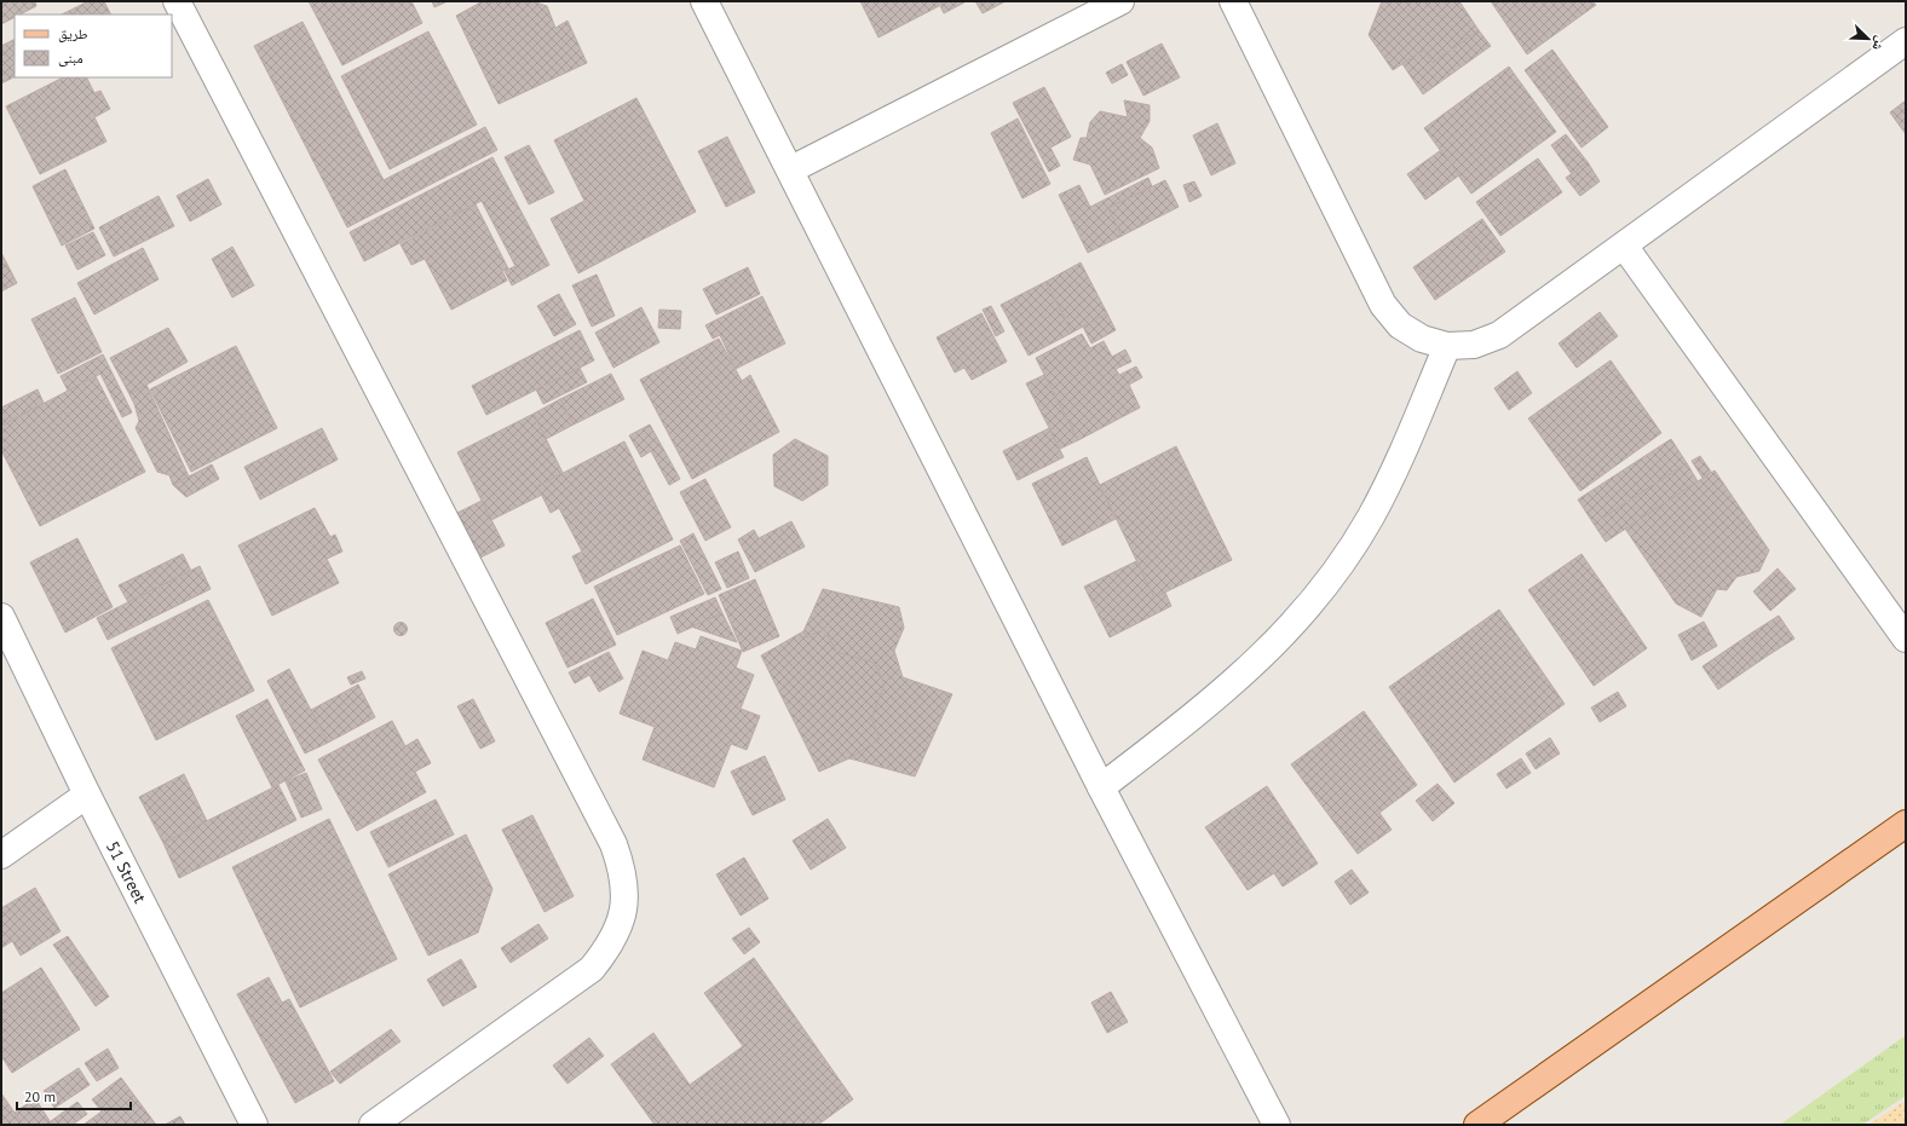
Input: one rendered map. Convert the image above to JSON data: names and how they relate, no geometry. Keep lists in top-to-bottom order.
{
  "streets": {
    "street": ["51 Street"]
  },
  "legend": ["طريق", "مبنى"],
  "scale_bar": "20 m",
  "north": "bottom right"
}
